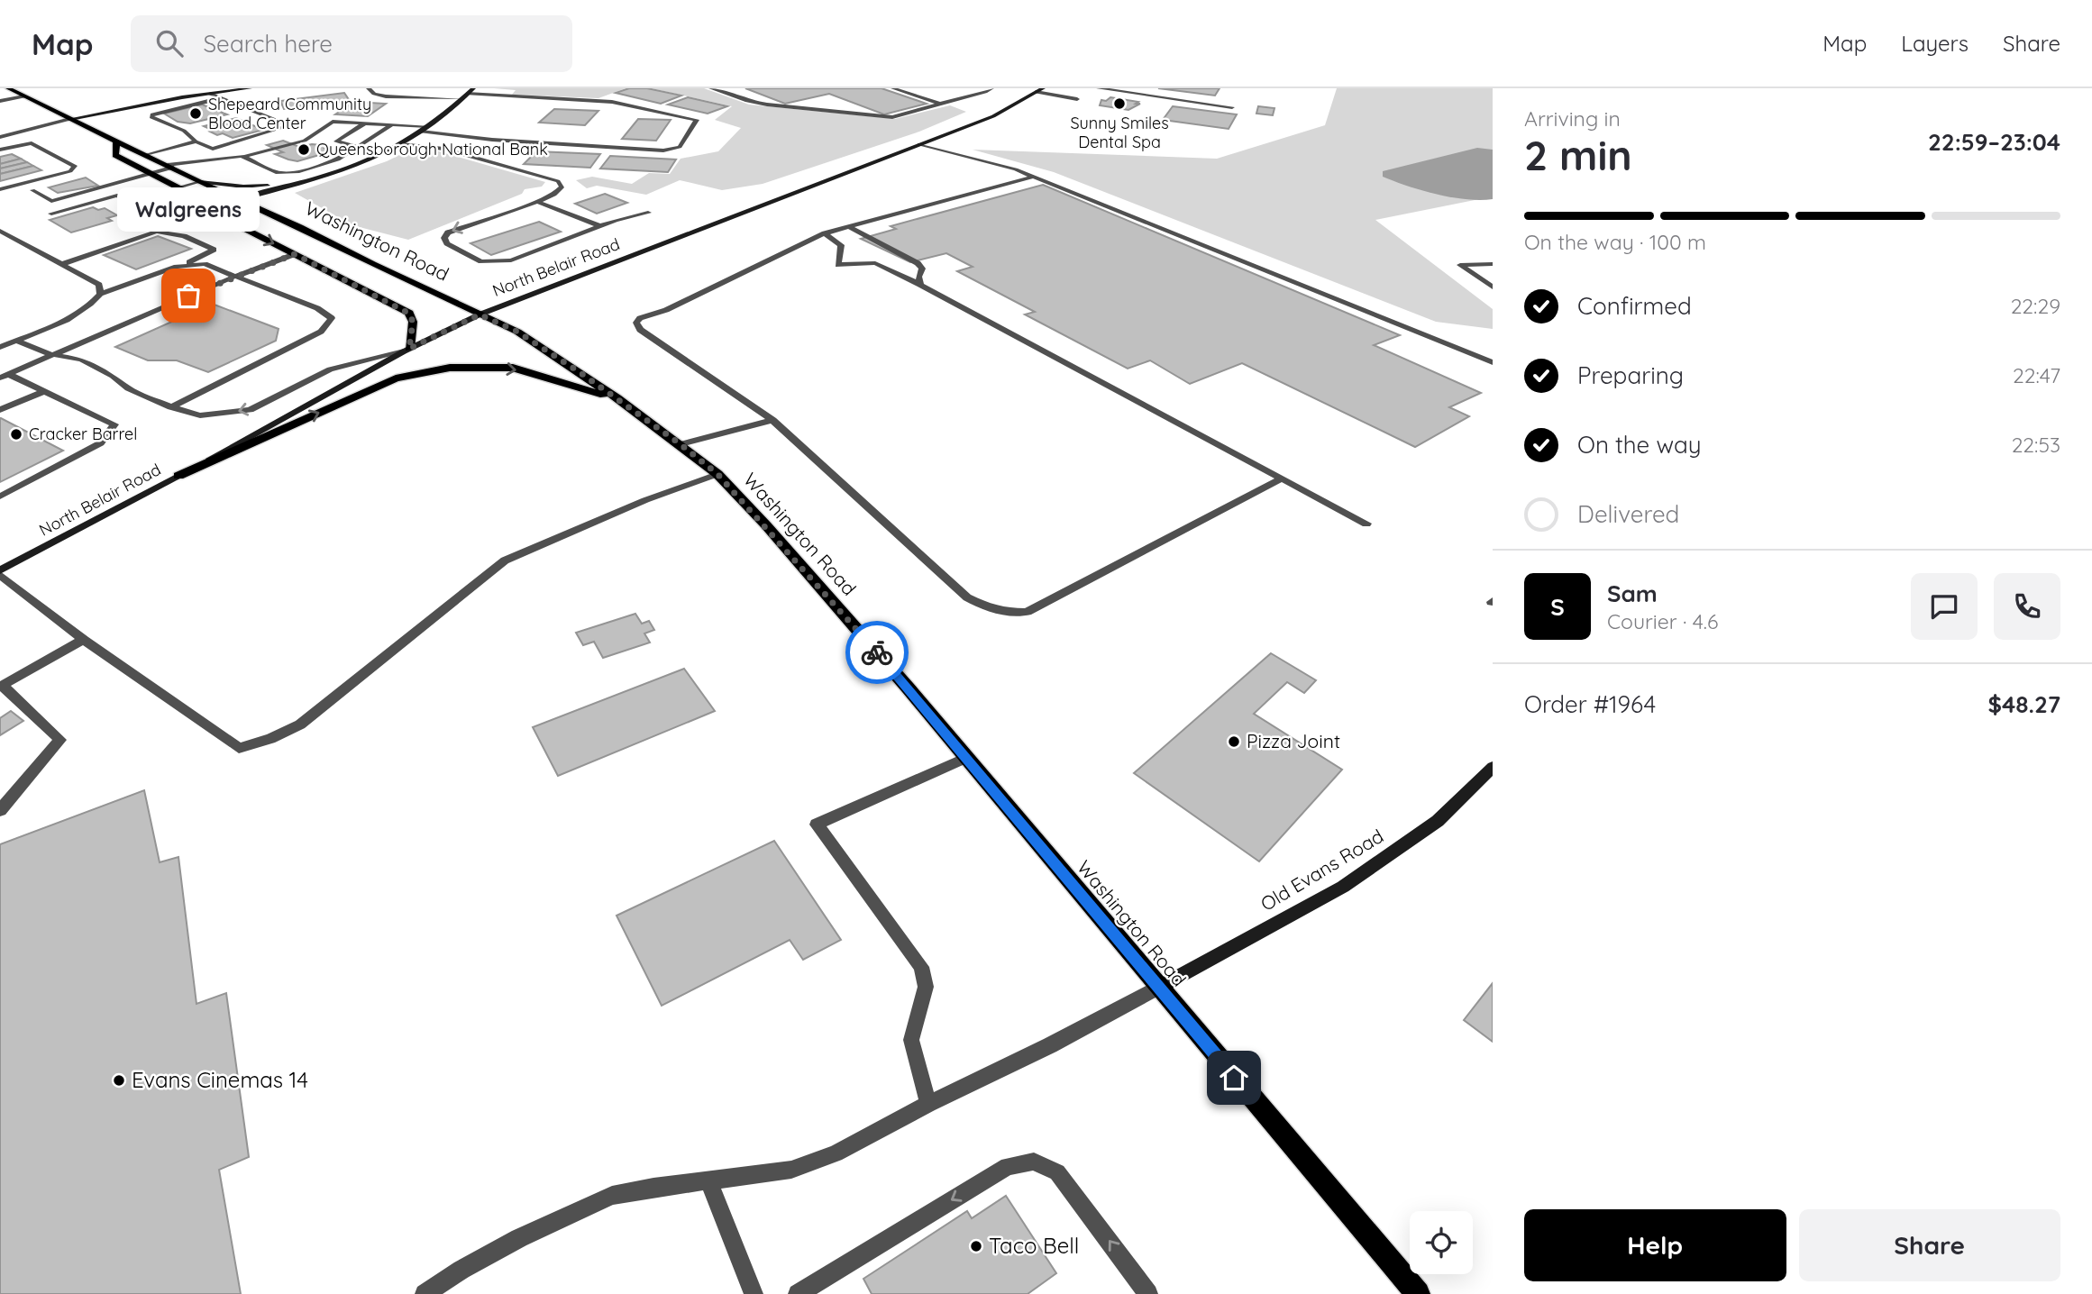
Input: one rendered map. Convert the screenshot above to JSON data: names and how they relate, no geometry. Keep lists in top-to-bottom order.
{
  "streets": {
    "main road": ["Washington Road"],
    "street": ["North Belair Road", "Old Evans Road"]
  },
  "crossings": [
    ["Washington Road", "North Belair Road"],
    ["Washington Road", "Old Evans Road"]
  ],
  "places": [
    "Sunny Smiles Dental Spa",
    "Shepeard Community Blood Center",
    "Queensborough National Bank",
    "Walgreens",
    "Cracker Barrel",
    "Pizza Joint",
    "Evans Cinemas 14",
    "Taco Bell"
  ],
  "page": {
    "header": "Map",
    "search": "Search here",
    "nav": ["Map", "Layers", "Share"],
    "heading": ["2 min", "Arriving in", "22:59–23:04"],
    "panel": [
      "Sam",
      "Courier · 4.6",
      "Order #1964",
      "$48.27"
    ],
    "bubble": "Walgreens",
    "bar": "On the way · 100 m",
    "list": [
      ["Confirmed", "22:29"],
      ["Preparing", "22:47"],
      ["On the way", "22:53"],
      "Delivered"
    ],
    "round": "S",
    "buttons": ["Help", "Share"]
  }
}
